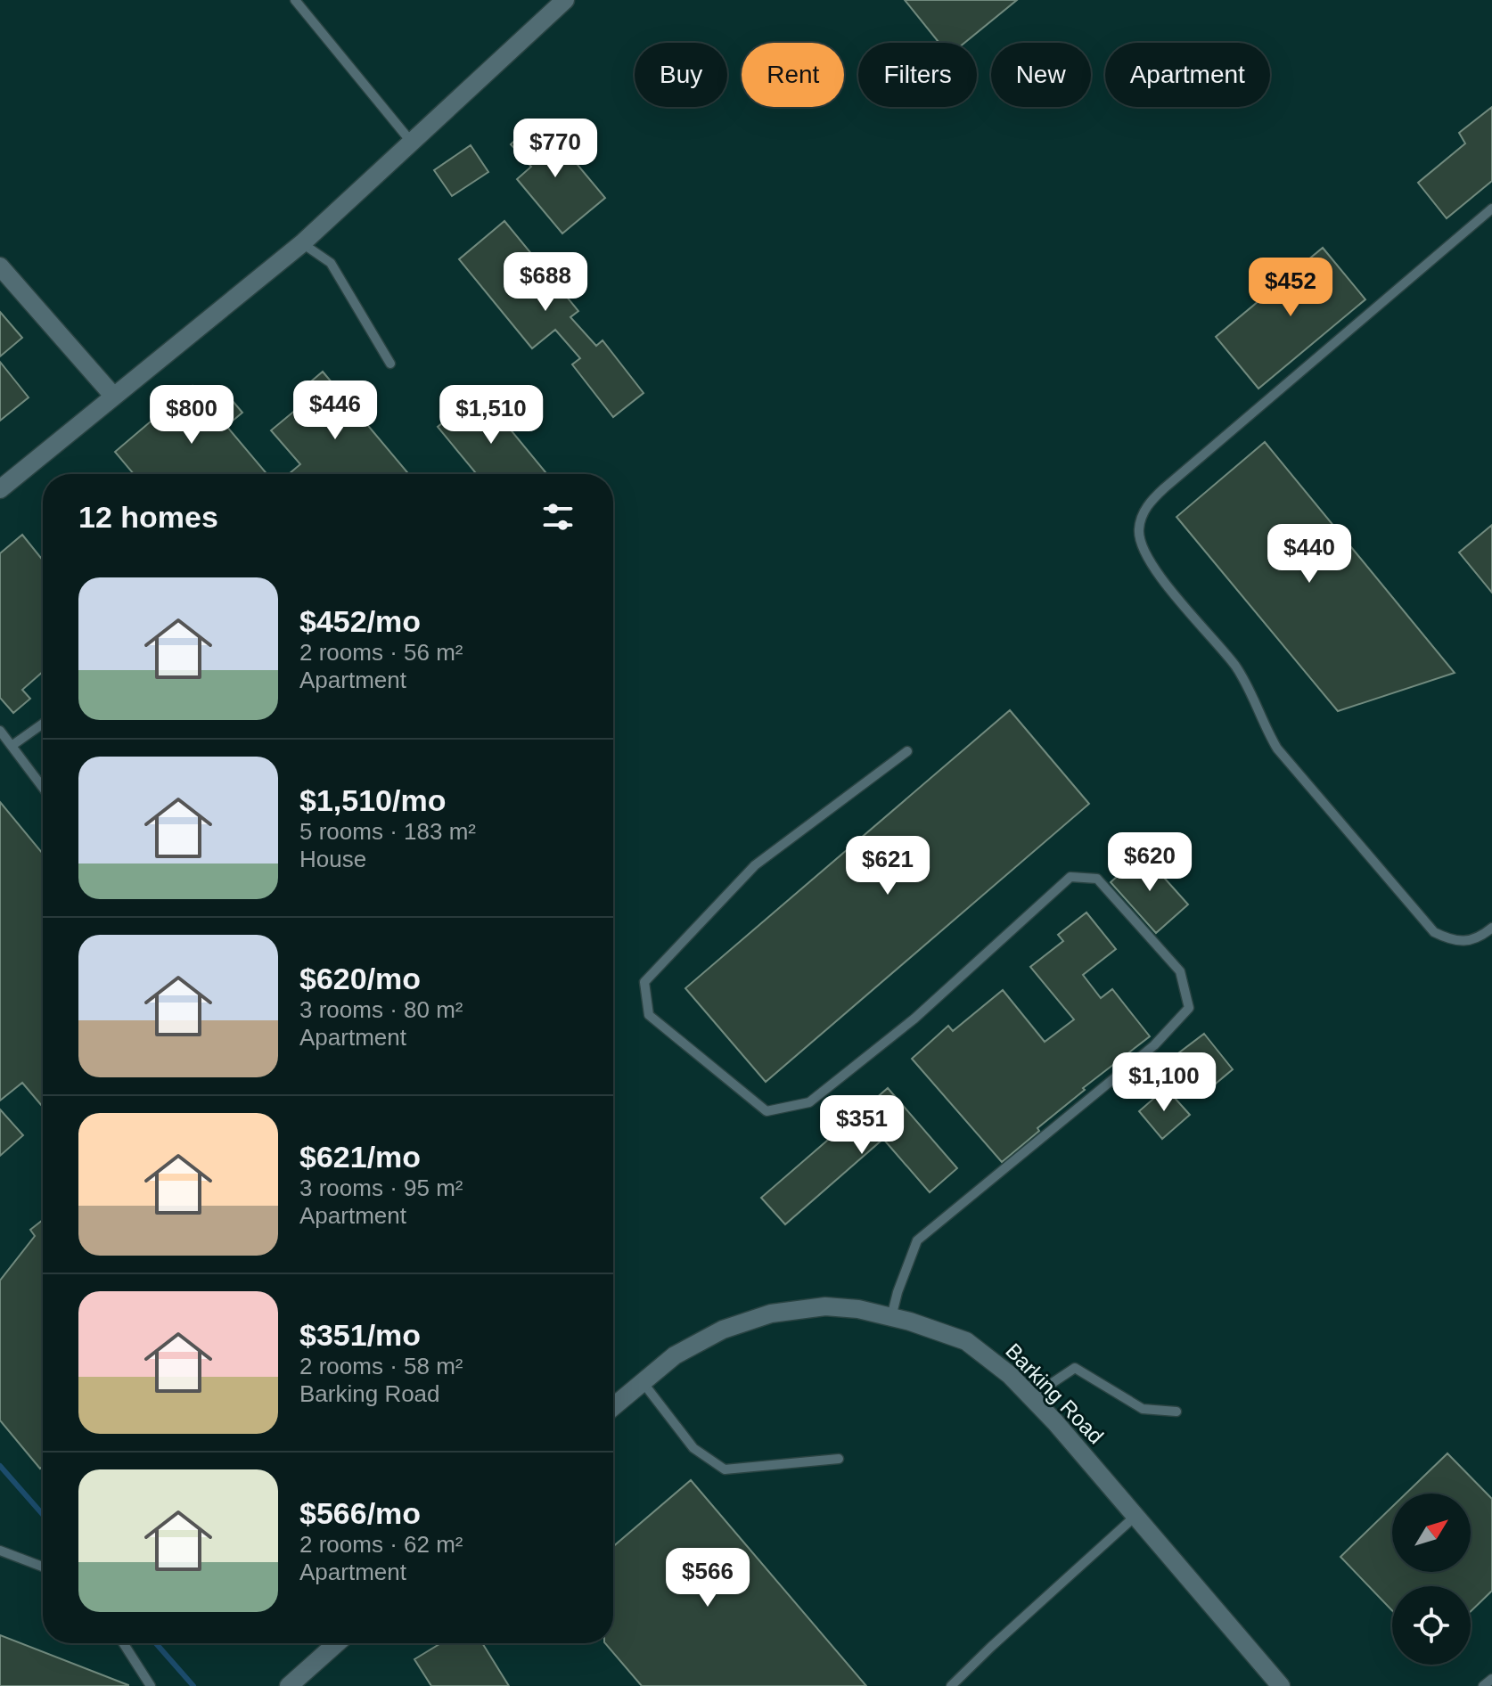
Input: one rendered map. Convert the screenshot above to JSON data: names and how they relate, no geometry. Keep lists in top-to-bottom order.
{
  "streets": {
    "street": ["Barking Road"]
  },
  "north": "top right",
  "page": {
    "chip": [
      "Buy",
      "Rent",
      "Filters",
      "New",
      "Apartment"
    ],
    "price": [
      "$770",
      "$688",
      "$452",
      "$446",
      "$800",
      "$1,510",
      "$440",
      "$620",
      "$621",
      "$1,100",
      "$351",
      "$566"
    ],
    "heading": "12 homes",
    "list": [
      {
        "name": "$452/mo",
        "note": "2 rooms · 56 m² · Apartment"
      },
      {
        "name": "$1,510/mo",
        "note": "5 rooms · 183 m² · House"
      },
      {
        "name": "$620/mo",
        "note": "3 rooms · 80 m² · Apartment"
      },
      {
        "name": "$621/mo",
        "note": "3 rooms · 95 m² · Apartment"
      },
      {
        "name": "$351/mo",
        "note": "2 rooms · 58 m² · Barking Road"
      },
      {
        "name": "$566/mo",
        "note": "2 rooms · 62 m² · Apartment"
      }
    ]
  }
}
